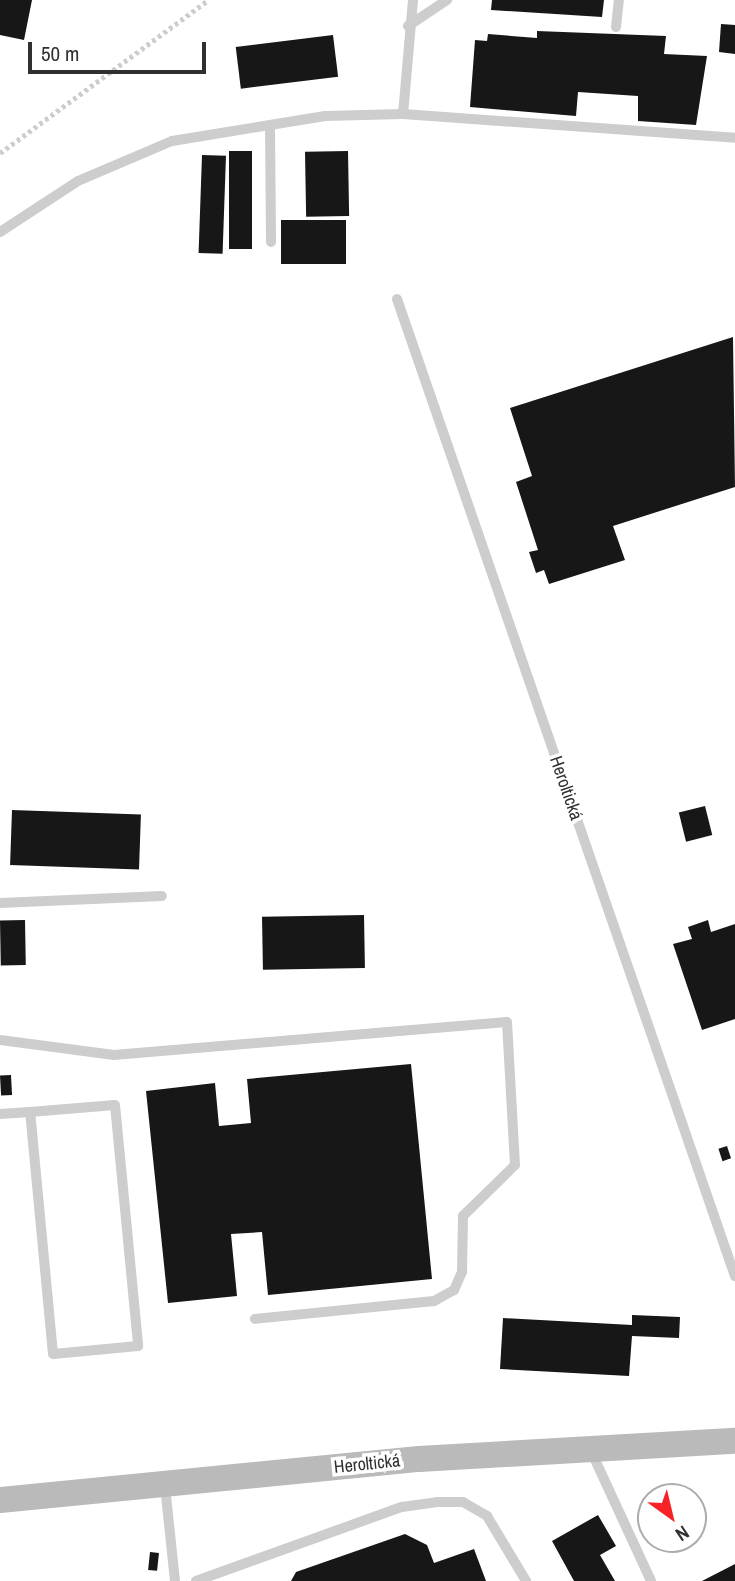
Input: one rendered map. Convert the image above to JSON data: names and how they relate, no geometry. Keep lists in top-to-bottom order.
{
  "streets": {
    "street": ["Heroltická"]
  },
  "scale_bar": "50 m",
  "north": "bottom right"
}
